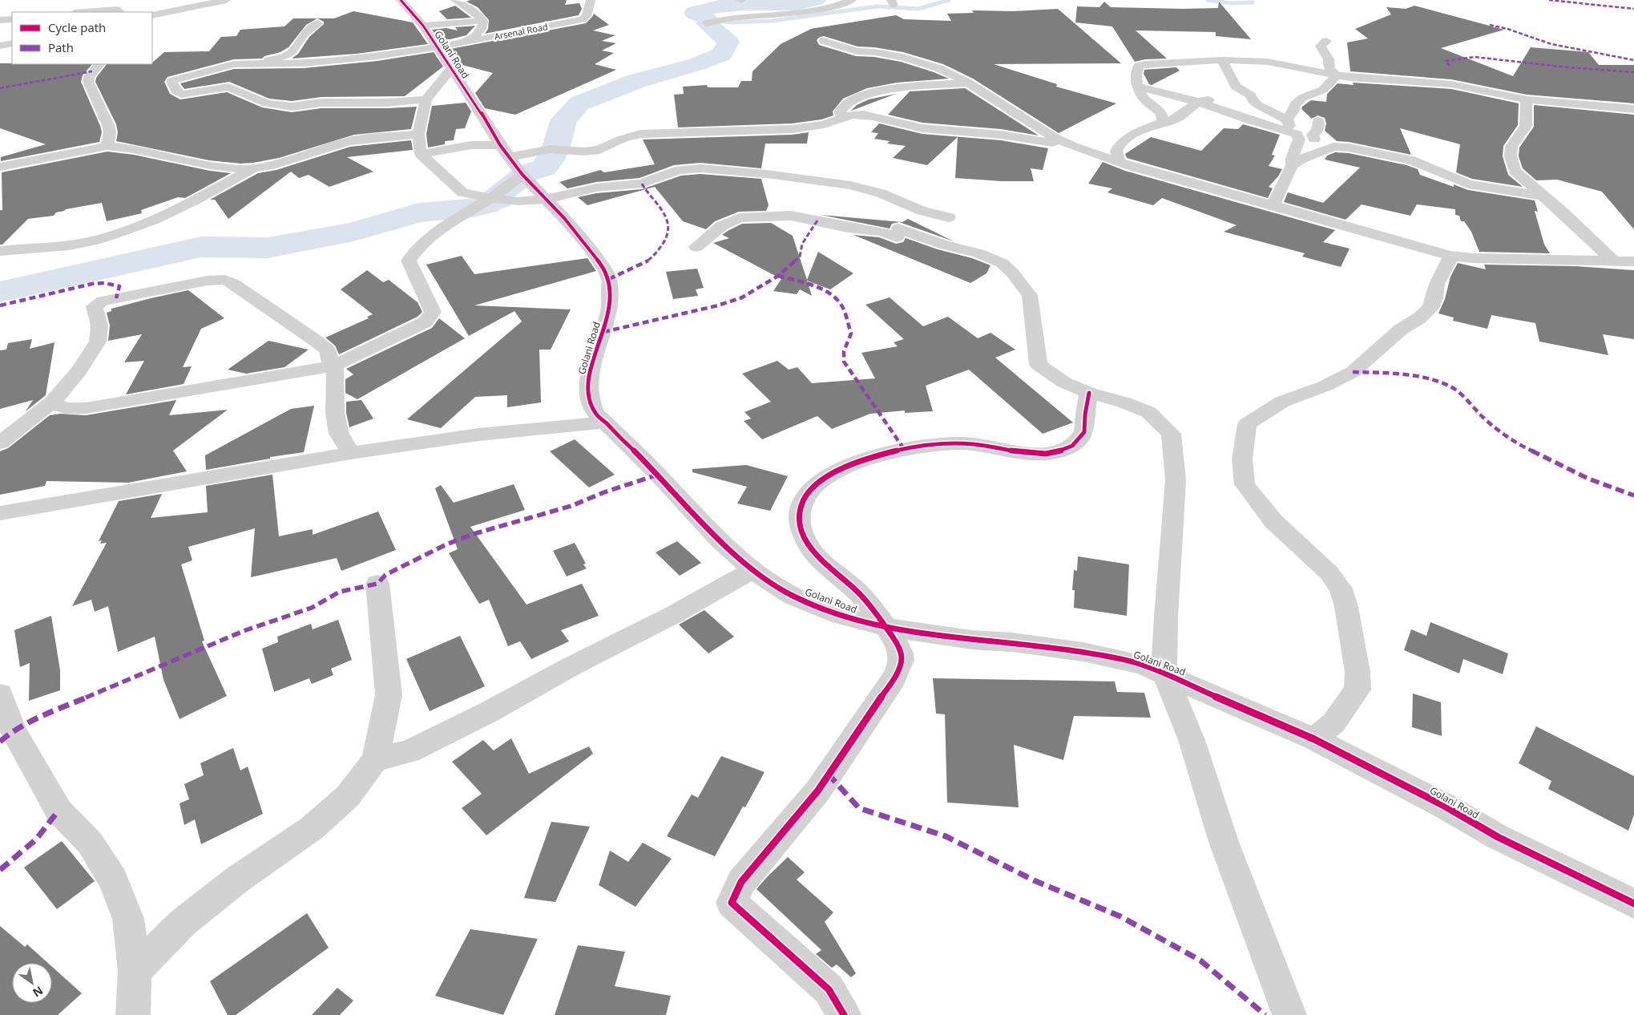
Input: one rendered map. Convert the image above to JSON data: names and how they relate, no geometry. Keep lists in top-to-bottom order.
{
  "streets": {
    "street": ["Arsenal Road", "Golani Road"]
  },
  "crossings": [
    ["Arsenal Road", "Golani Road"]
  ],
  "legend": ["Cycle path", "Path"],
  "north": "bottom right"
}
